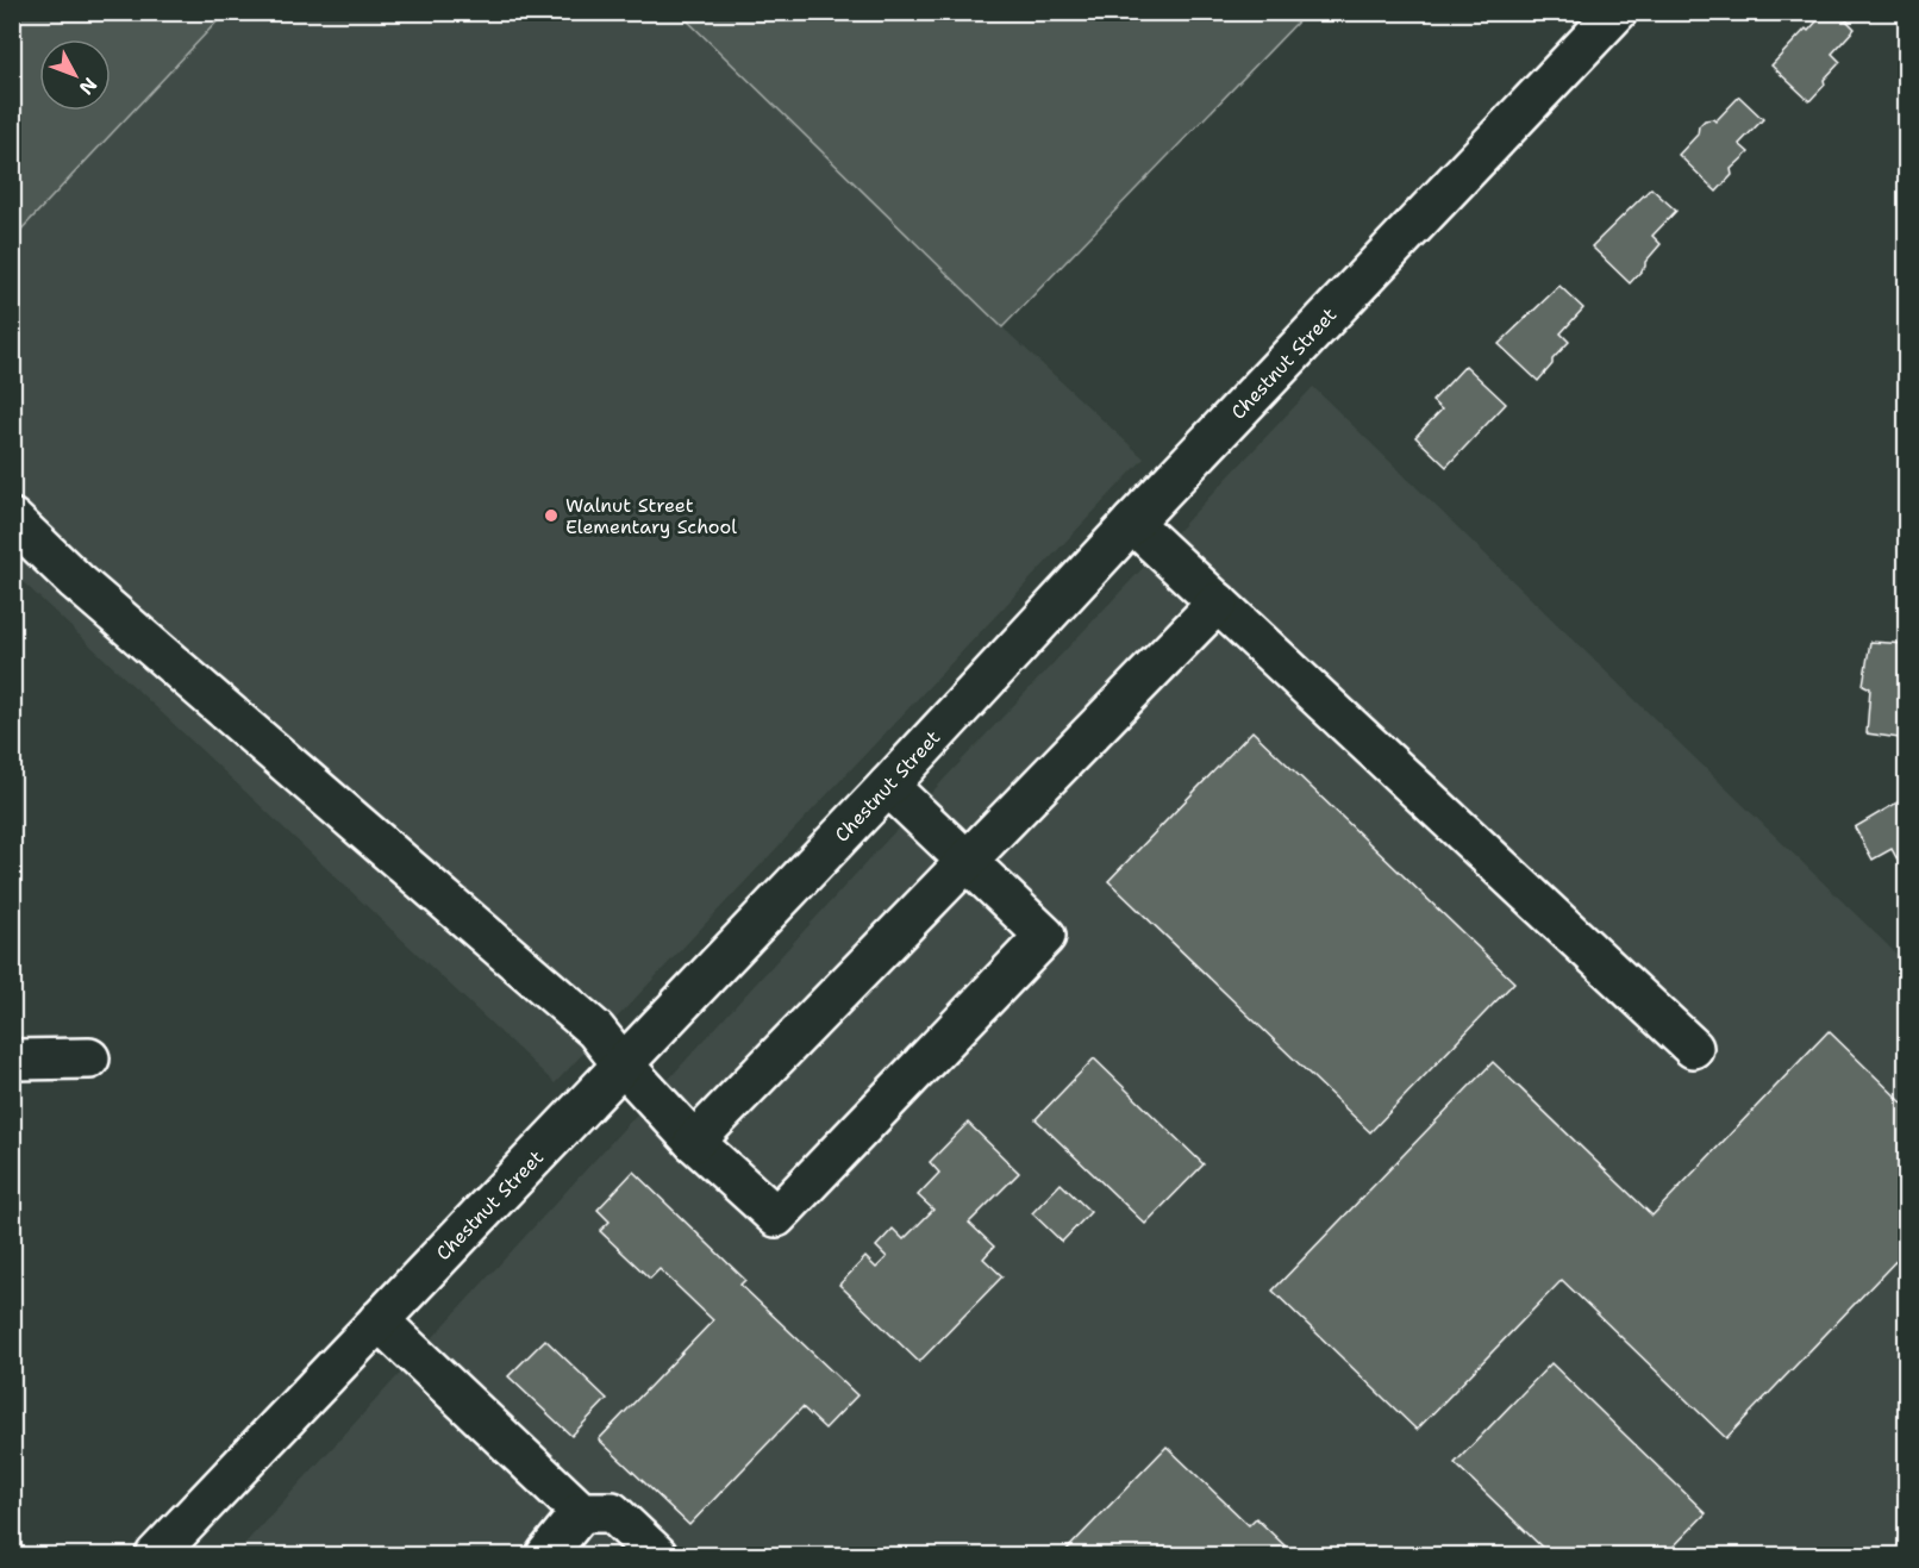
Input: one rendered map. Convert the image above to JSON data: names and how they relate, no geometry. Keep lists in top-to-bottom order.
{
  "streets": {
    "street": ["Chestnut Street"]
  },
  "places": ["Walnut Street Elementary School"],
  "north": "bottom right"
}
